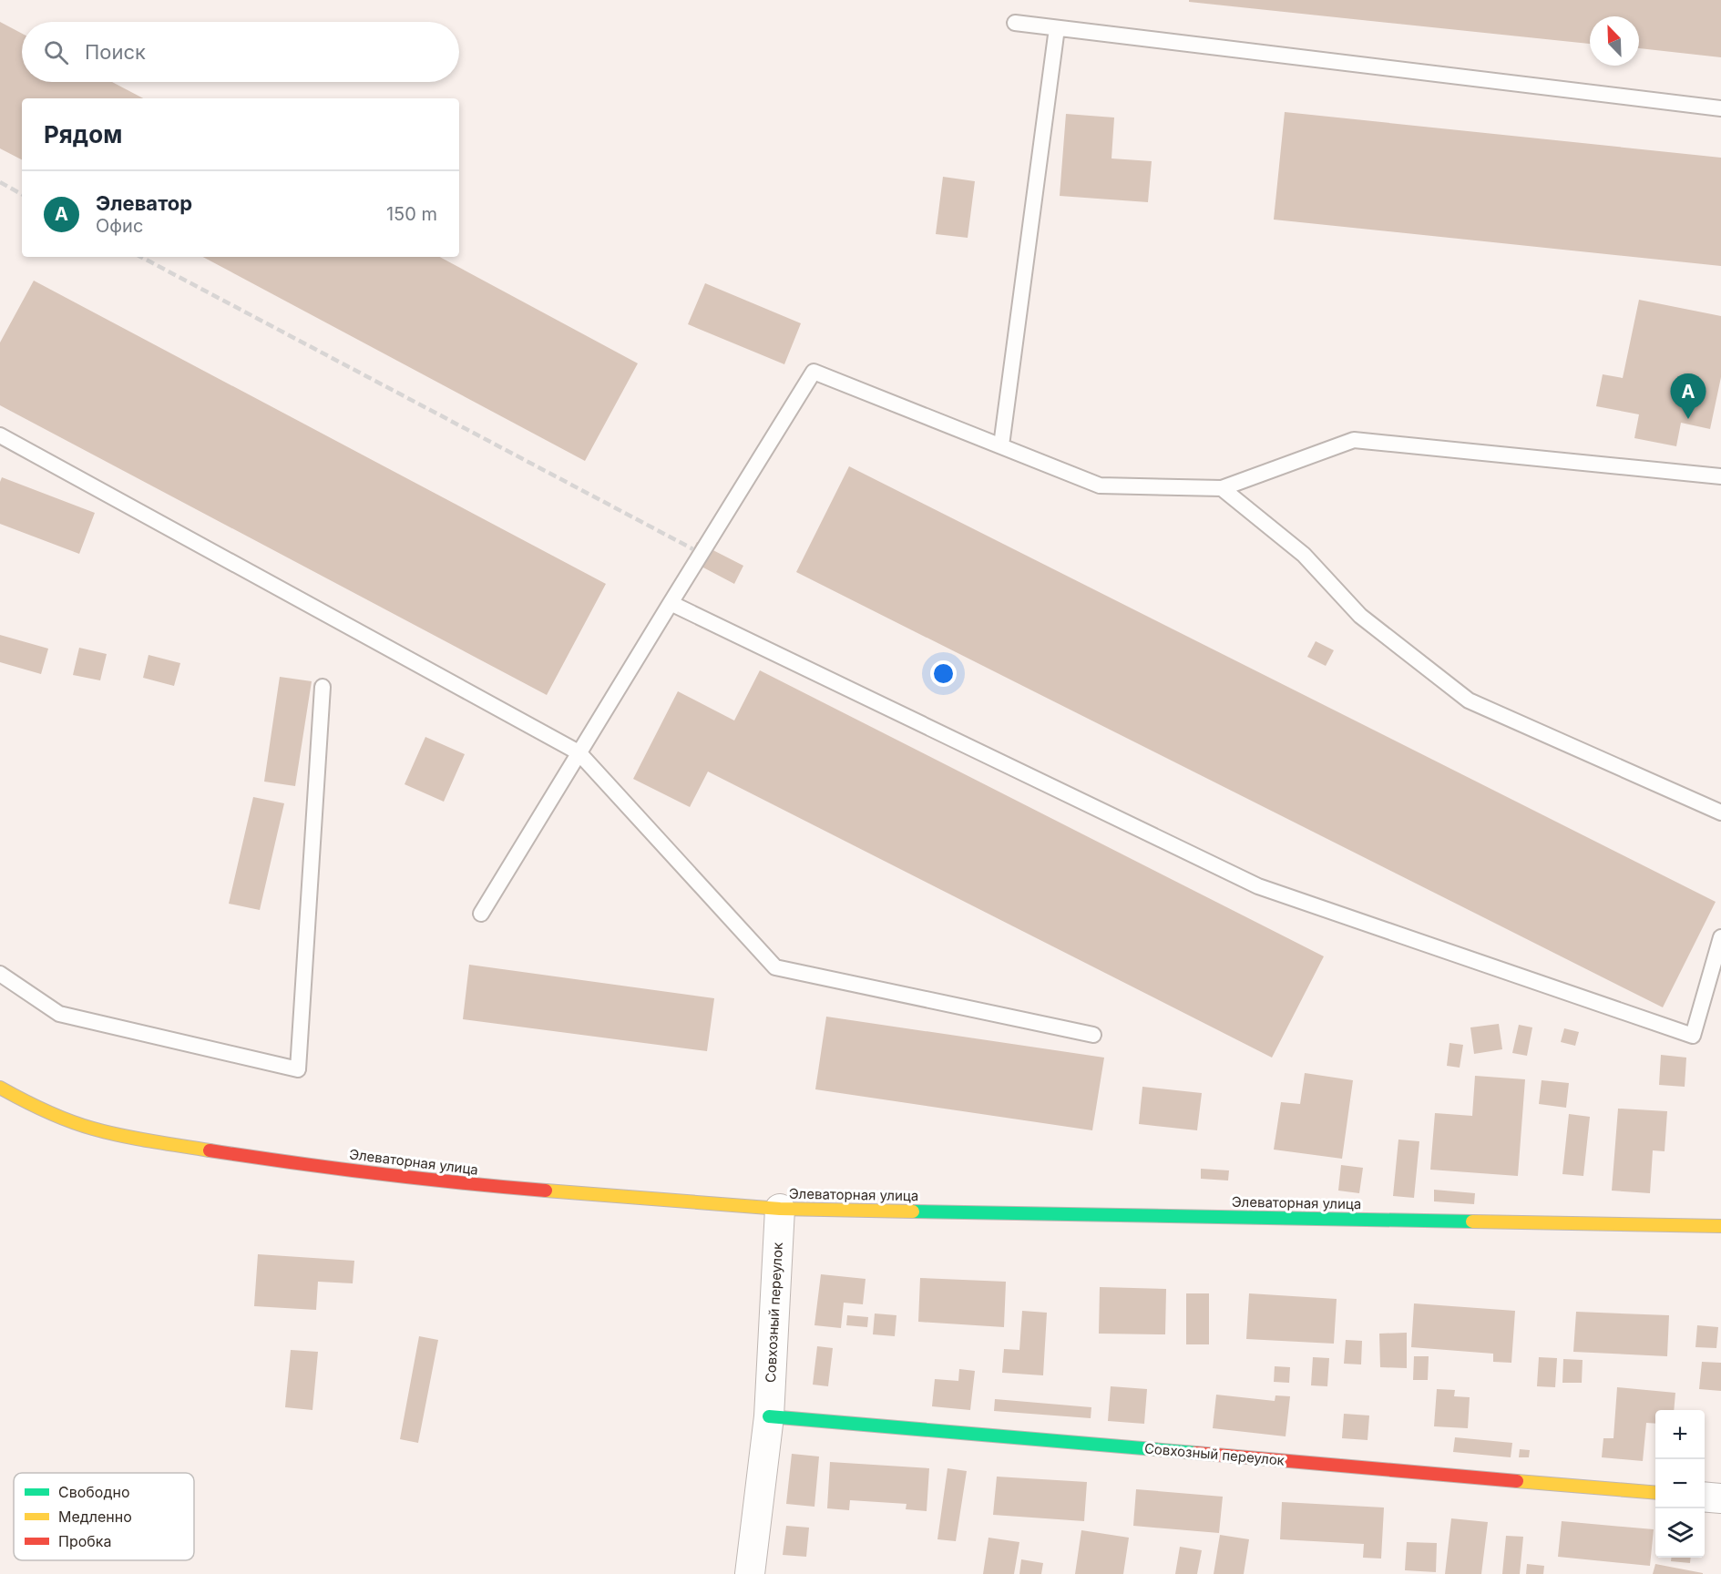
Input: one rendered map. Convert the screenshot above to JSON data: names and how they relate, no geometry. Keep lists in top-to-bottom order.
{
  "streets": {
    "street": ["Элеваторная улица", "Совхозный переулок"]
  },
  "crossings": [
    ["Элеваторная улица", "Совхозный переулок"]
  ],
  "legend": ["Свободно", "Медленно", "Пробка"],
  "north": "top left",
  "page": {
    "search": "Поиск",
    "heading": "Рядом",
    "list": [
      {
        "mark": "A",
        "name": "Элеватор",
        "note": "Офис",
        "value": "150 m"
      }
    ],
    "pins": "A",
    "map_buttons": ["+", "−"]
  }
}
